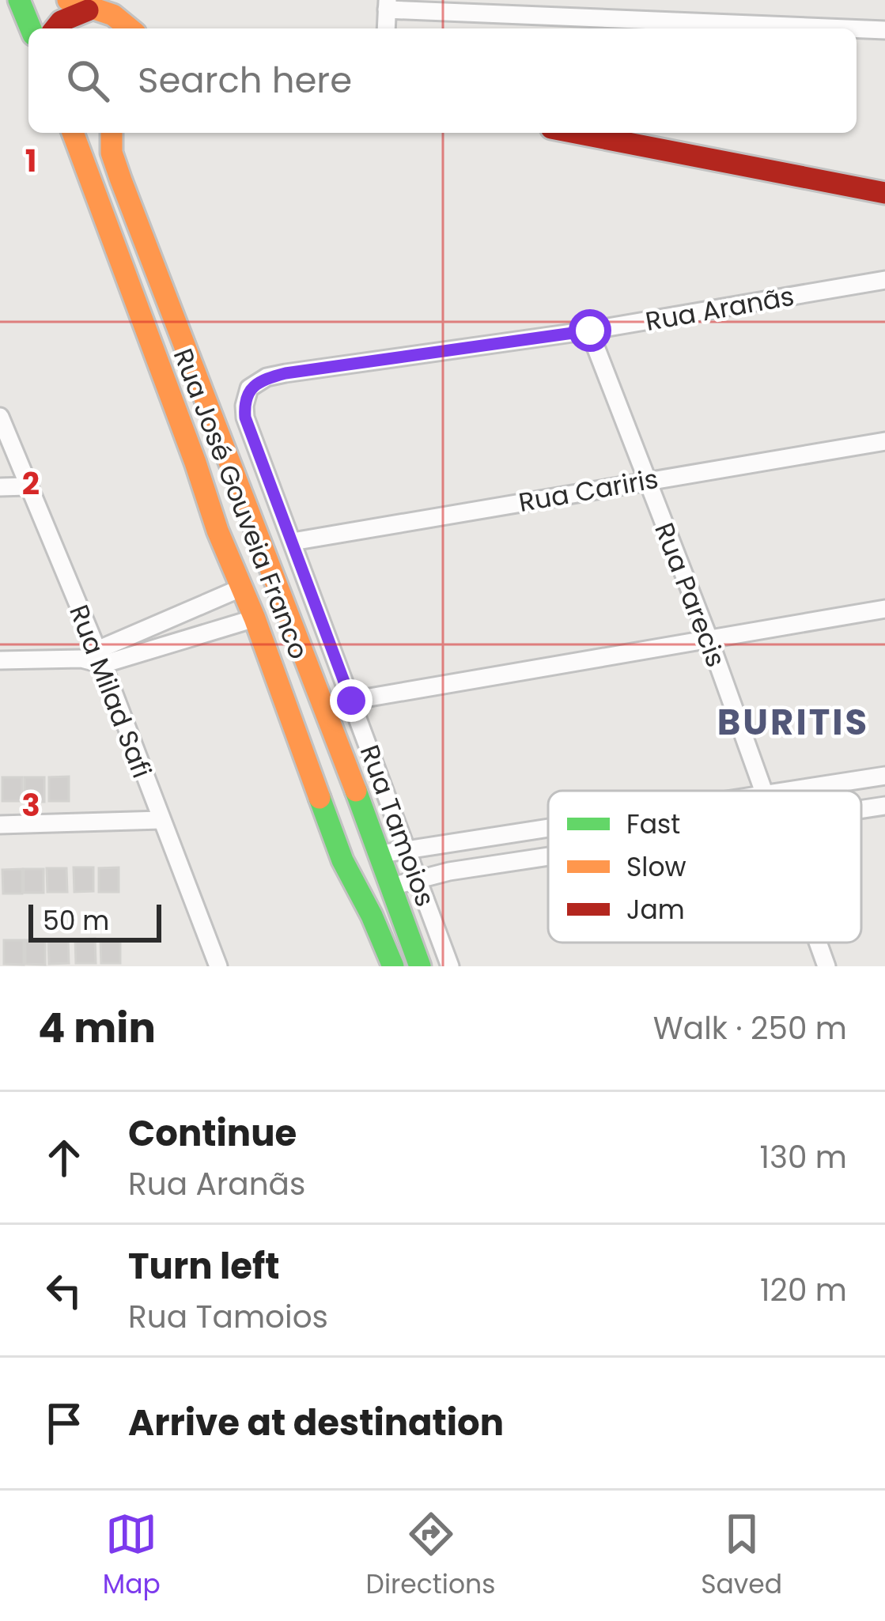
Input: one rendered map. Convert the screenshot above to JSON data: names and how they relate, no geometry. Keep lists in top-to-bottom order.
{
  "streets": {
    "street": [
      "Rua Aranãs",
      "Rua Cariris",
      "Rua José Gouveia Franco",
      "Rua Parecis",
      "Rua Milad Safi",
      "Rua Tamoios"
    ]
  },
  "crossings": [
    ["Rua Aranãs", "Rua Parecis"],
    ["Rua Aranãs", "Rua Tamoios"],
    ["Rua Cariris", "Rua Parecis"],
    ["Rua Cariris", "Rua Tamoios"]
  ],
  "districts": ["BURITIS"],
  "legend": ["Fast", "Slow", "Jam"],
  "scale_bar": "50 m",
  "page": {
    "search": "Search here",
    "scale": "50 m",
    "heading": ["4 min", "Walk · 250 m"],
    "list": [
      ["Continue", "Rua Aranãs", "130 m"],
      ["Turn left", "Rua Tamoios", "120 m"],
      "Arrive at destination"
    ],
    "nav": ["Map", "Directions", "Saved"]
  },
  "grid": {
    "rows": ["1", "2", "3"]
  }
}
